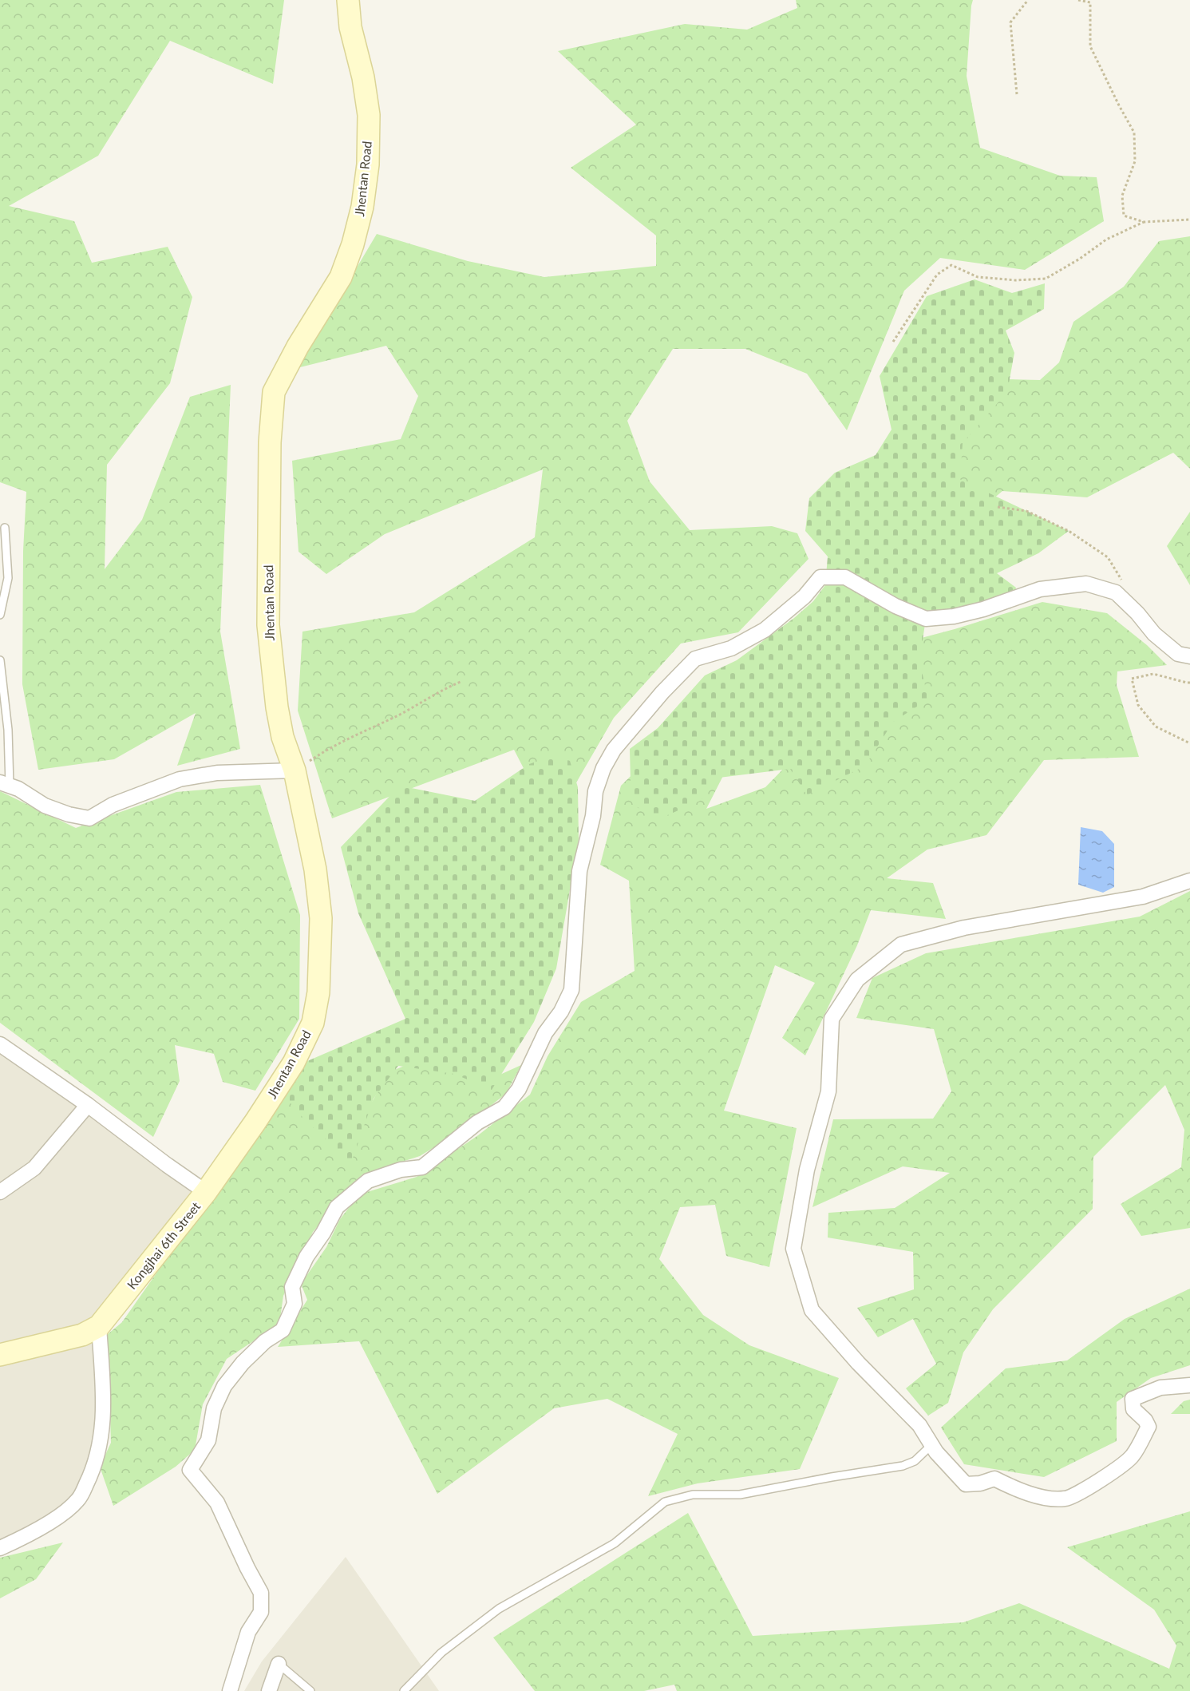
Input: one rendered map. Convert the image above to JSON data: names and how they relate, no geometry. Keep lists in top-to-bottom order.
{
  "streets": {
    "street": ["Jhentan Road", "Kongjhai 6th Street"]
  },
  "crossings": [
    ["Jhentan Road", "Kongjhai 6th Street"]
  ]
}
